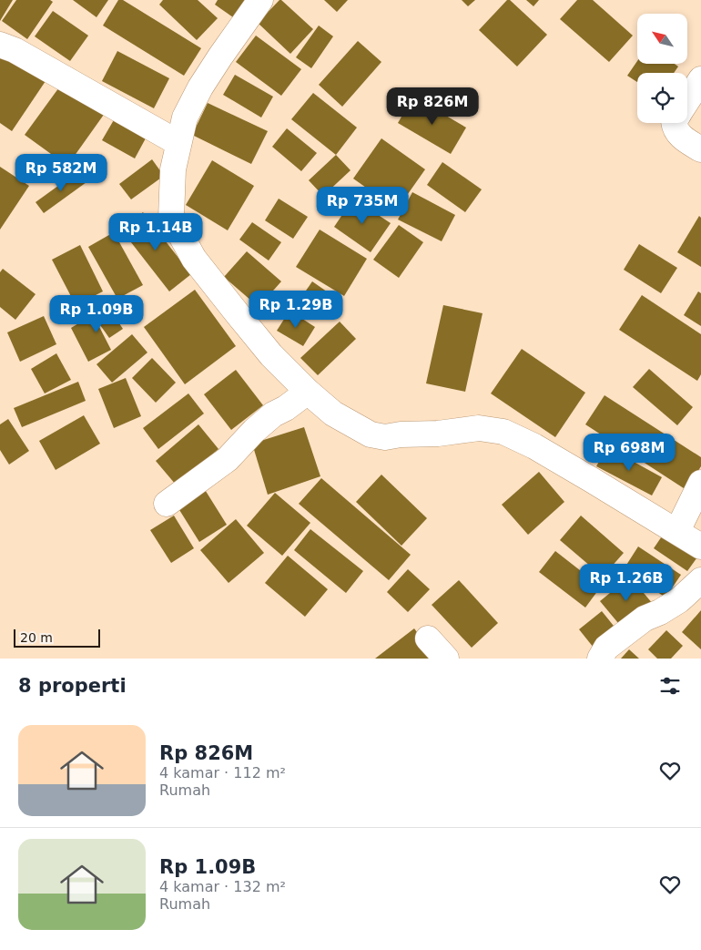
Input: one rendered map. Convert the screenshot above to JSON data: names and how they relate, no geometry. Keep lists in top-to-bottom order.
{
  "scale_bar": "20 m",
  "north": "top left",
  "page": {
    "price": [
      "Rp 826M",
      "Rp 582M",
      "Rp 735M",
      "Rp 1.14B",
      "Rp 1.29B",
      "Rp 1.09B",
      "Rp 698M",
      "Rp 1.26B"
    ],
    "scale": "20 m",
    "heading": "8 properti",
    "list": [
      {
        "name": "Rp 826M",
        "note": "4 kamar · 112 m² · Rumah"
      },
      {
        "name": "Rp 1.09B",
        "note": "4 kamar · 132 m² · Rumah"
      }
    ]
  }
}
